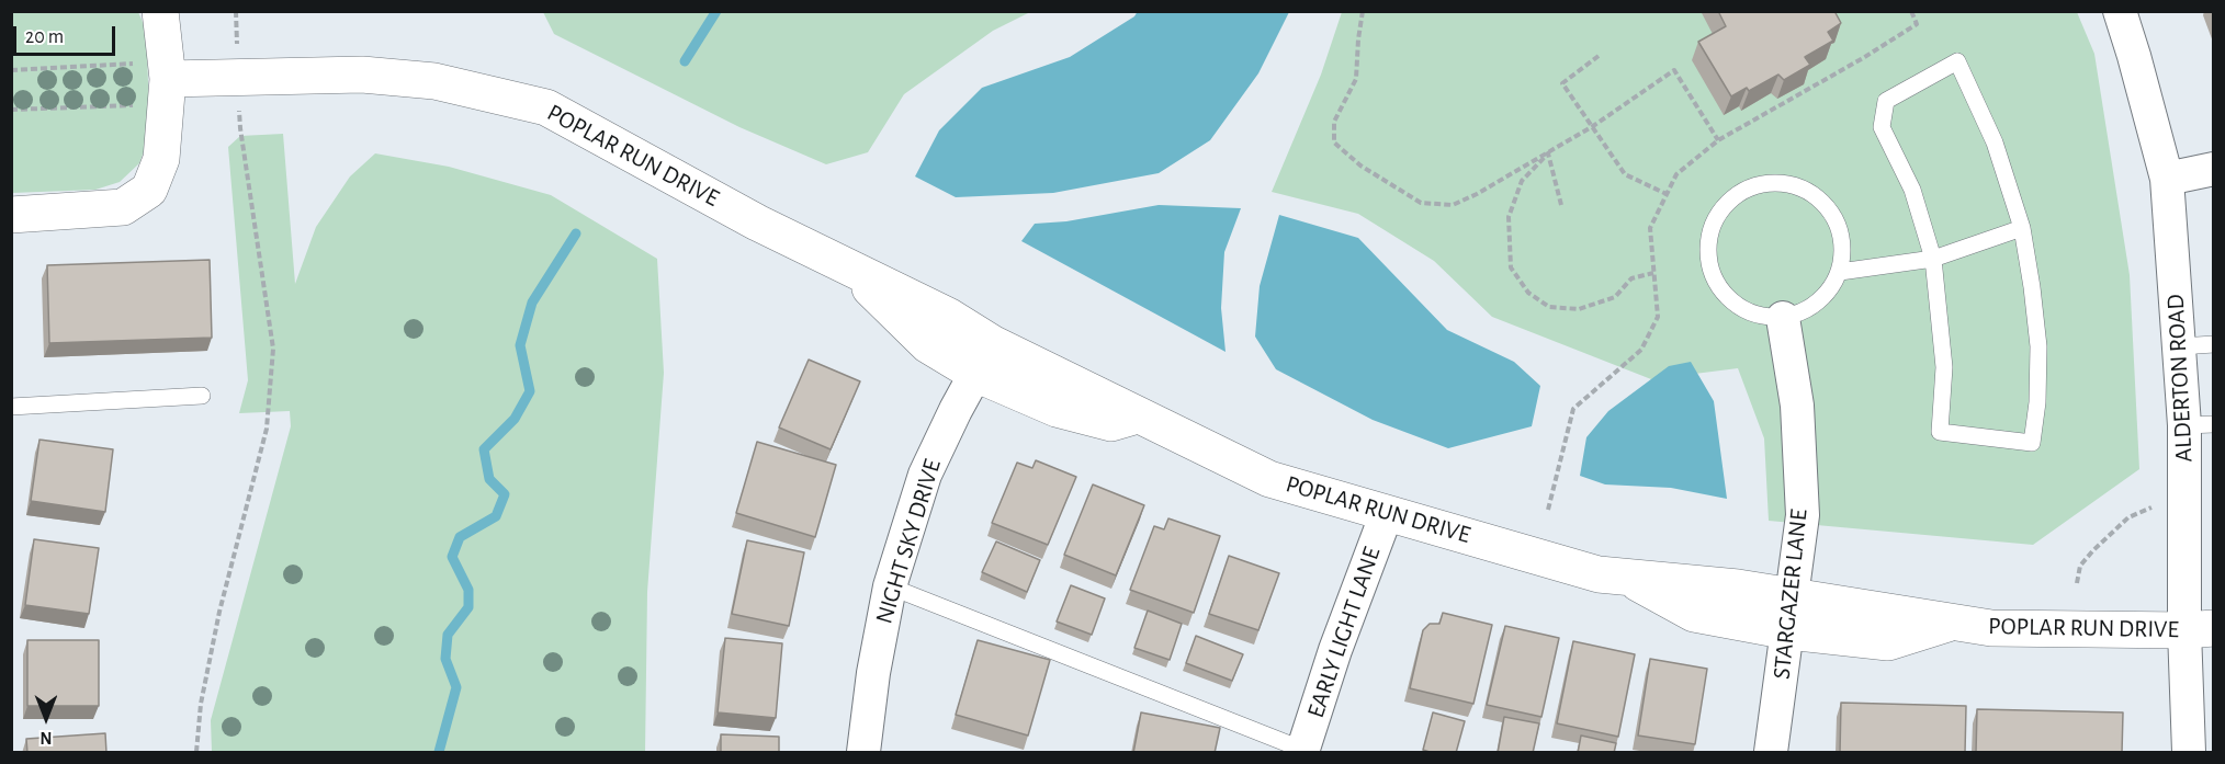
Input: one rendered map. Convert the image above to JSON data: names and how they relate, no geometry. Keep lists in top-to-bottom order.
{
  "streets": {
    "street": [
      "POPLAR RUN DRIVE",
      "ALDERTON ROAD",
      "NIGHT SKY DRIVE",
      "STARGAZER LANE",
      "EARLY LIGHT LANE"
    ]
  },
  "crossings": [
    ["POPLAR RUN DRIVE", "ALDERTON ROAD"],
    ["POPLAR RUN DRIVE", "NIGHT SKY DRIVE"],
    ["POPLAR RUN DRIVE", "STARGAZER LANE"],
    ["POPLAR RUN DRIVE", "EARLY LIGHT LANE"]
  ],
  "scale_bar": "20 m",
  "north": "bottom"
}
